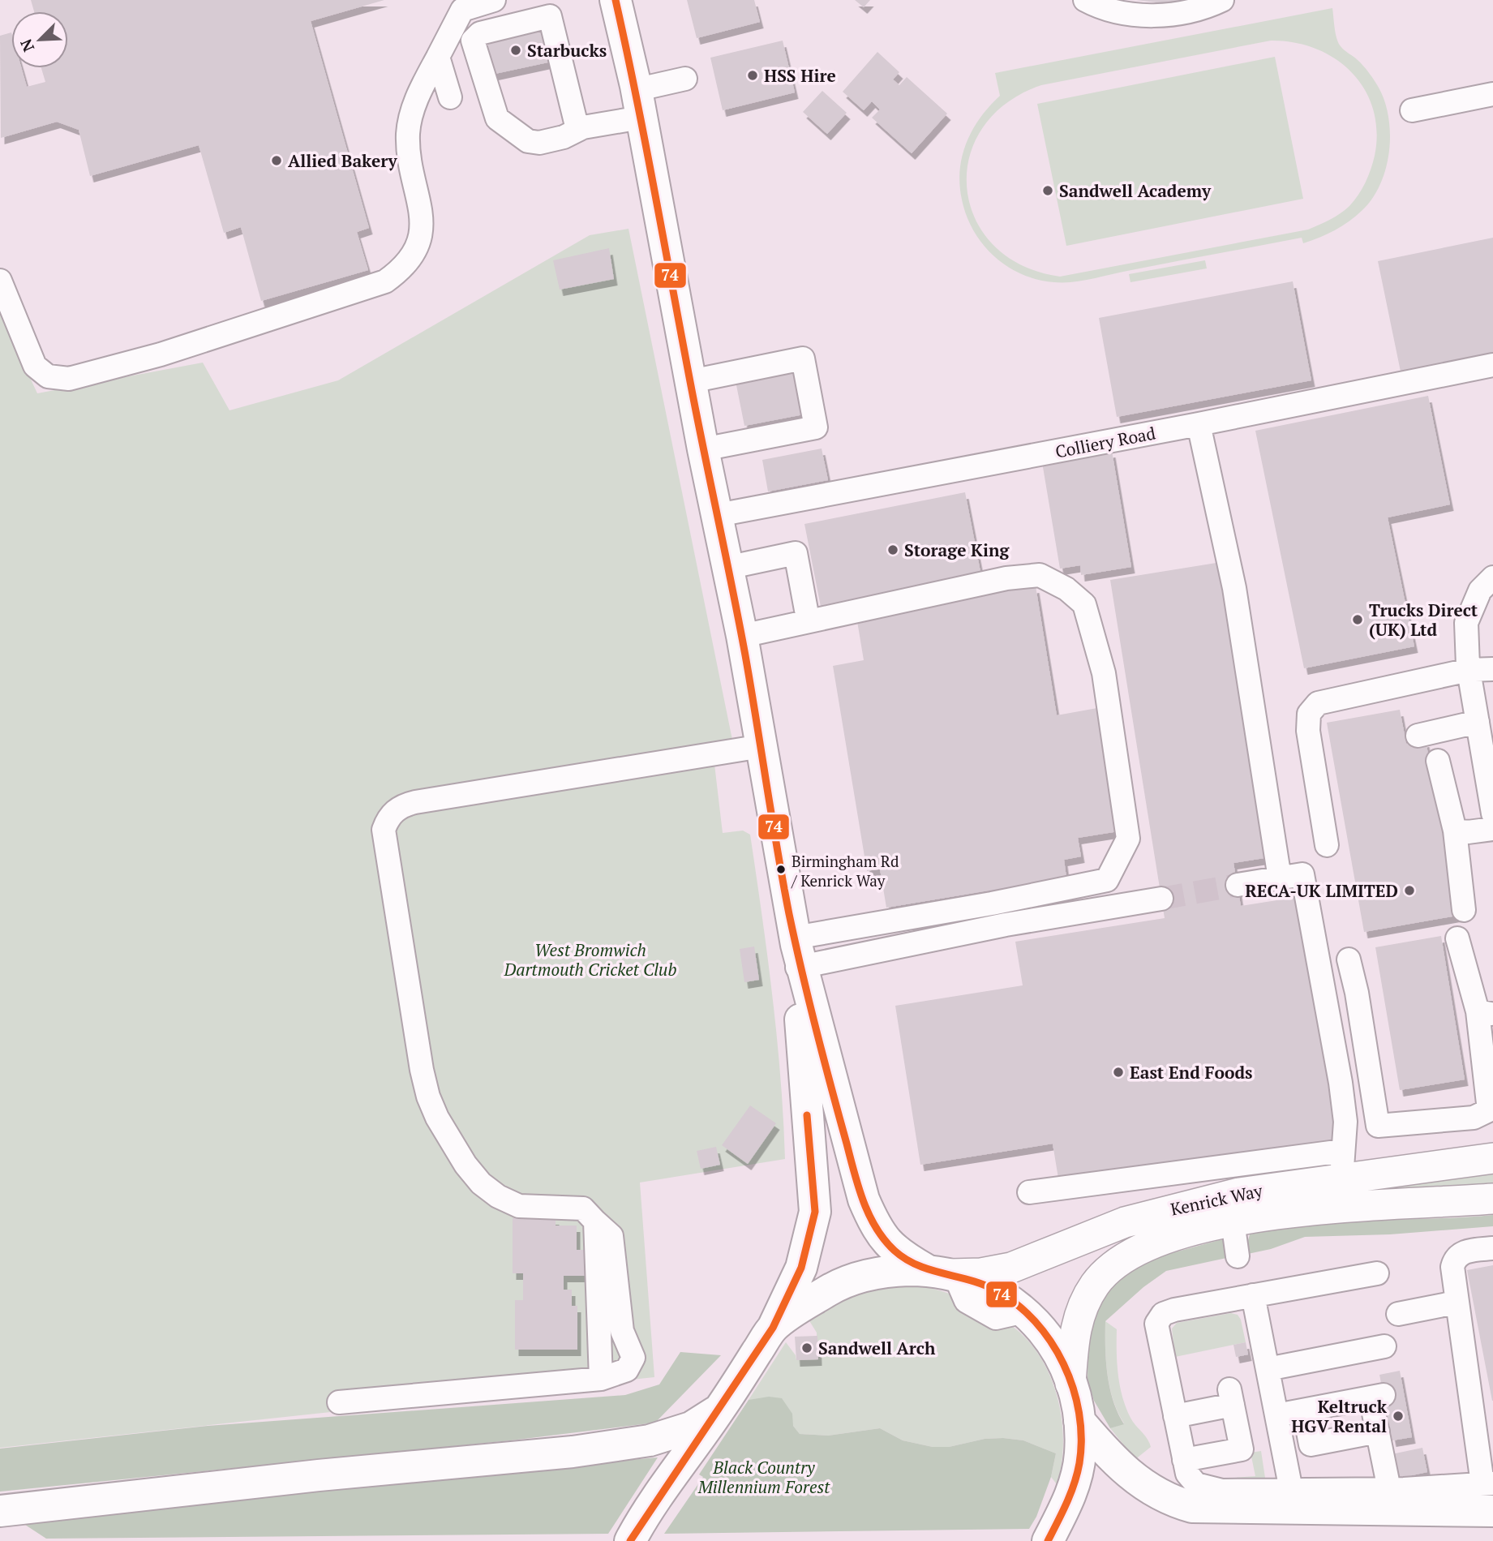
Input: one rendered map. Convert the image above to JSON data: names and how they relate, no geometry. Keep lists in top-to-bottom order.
{
  "streets": {
    "main road": ["Kenrick Way"],
    "street": ["Colliery Road"]
  },
  "parks": ["West Bromwich Dartmouth Cricket Club", "Black Country Millennium Forest"],
  "places": [
    "Starbucks",
    "HSS Hire",
    "Allied Bakery",
    "Sandwell Academy",
    "Storage King",
    "Trucks Direct (UK) Ltd",
    "Birmingham Rd / Kenrick Way",
    "RECA-UK LIMITED",
    "East End Foods",
    "Sandwell Arch",
    "Keltruck HGV Rental"
  ],
  "lines": ["transit line 74"],
  "north": "bottom left"
}
